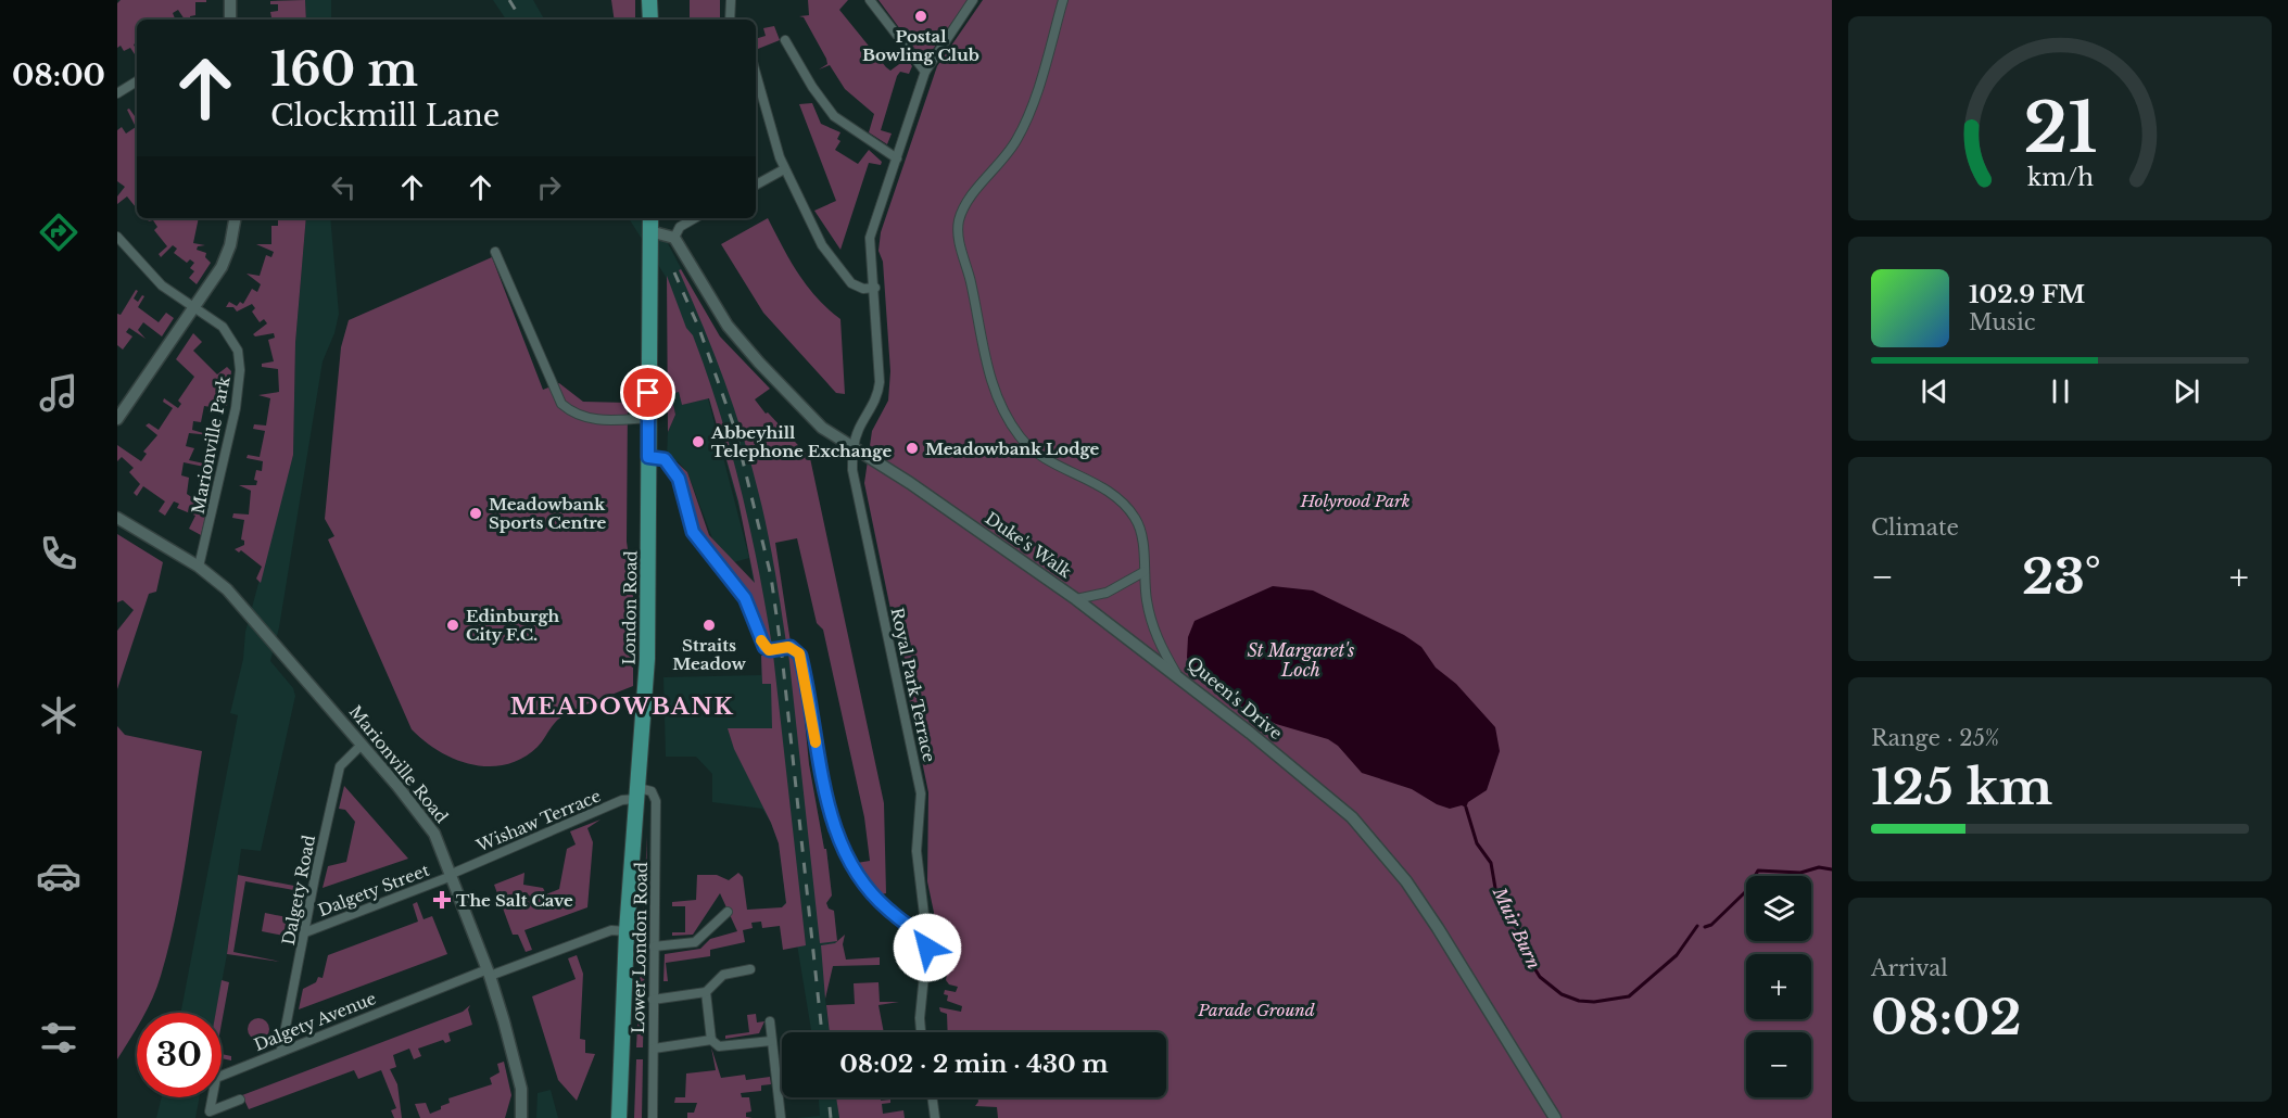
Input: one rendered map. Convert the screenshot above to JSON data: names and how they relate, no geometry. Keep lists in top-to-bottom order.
{
  "streets": {
    "main road": ["London Road"],
    "street": [
      "Marionville Park",
      "Duke's Walk",
      "Royal Park Terrace",
      "Queen's Drive",
      "Marionville Road",
      "Wishaw Terrace",
      "Dalgety Road",
      "Dalgety Street",
      "Lower London Road",
      "Dalgety Avenue"
    ]
  },
  "crossings": [
    ["Marionville Park", "Marionville Road"],
    ["Duke's Walk", "Royal Park Terrace"],
    ["Duke's Walk", "Queen's Drive"],
    ["London Road", "Wishaw Terrace"],
    ["London Road", "Lower London Road"],
    ["London Road", "Dalgety Avenue"],
    ["Marionville Road", "Wishaw Terrace"],
    ["Marionville Road", "Dalgety Road"],
    ["Marionville Road", "Dalgety Street"],
    ["Marionville Road", "Dalgety Avenue"],
    ["Wishaw Terrace", "Dalgety Street"],
    ["Wishaw Terrace", "Lower London Road"],
    ["Dalgety Road", "Dalgety Street"],
    ["Dalgety Road", "Dalgety Avenue"]
  ],
  "districts": ["MEADOWBANK"],
  "water": ["St Margaret's Loch", "Muir Burn"],
  "parks": ["Holyrood Park", "Parade Ground"],
  "places": {
    "other": [
      "Postal Bowling Club",
      "Abbeyhill Telephone Exchange",
      "Meadowbank Lodge",
      "Meadowbank Sports Centre",
      "Edinburgh City F.C.",
      "Straits Meadow"
    ],
    "health": ["The Salt Cave"]
  },
  "page": {
    "tabs": "08:00",
    "turn": ["160 m", "Clockmill Lane"],
    "song": ["102.9 FM", "Music"],
    "tile": [
      "Climate",
      ["Range · 25%", "125 km"],
      ["Arrival", "08:02"]
    ],
    "heat": ["−", "23°", "+"],
    "map_buttons": ["+", "−"],
    "limit": "30",
    "trip": "08:02 · 2 min · 430 m",
    "gauge": ["21", "km/h"]
  }
}
